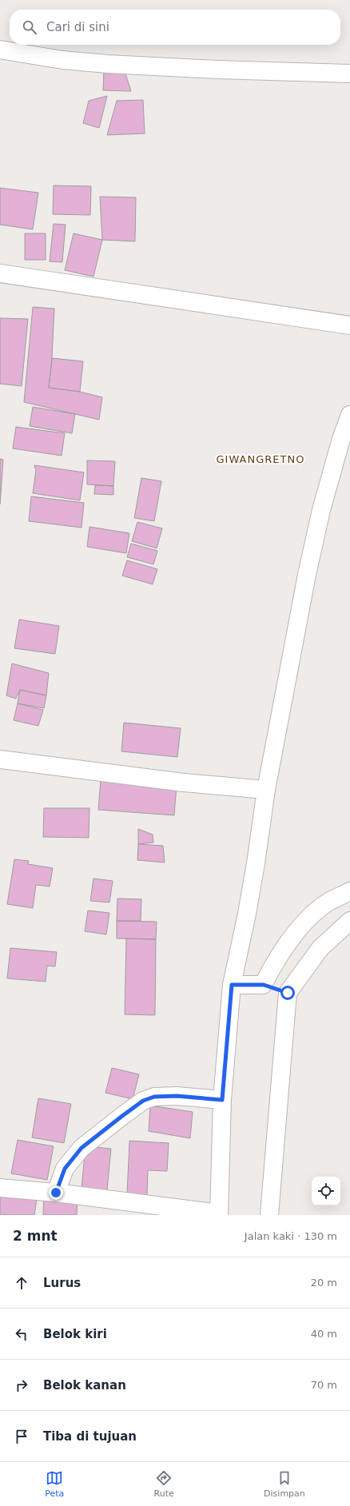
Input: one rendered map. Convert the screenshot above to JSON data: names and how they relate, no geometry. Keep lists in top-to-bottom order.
{
  "districts": ["GIWANGRETNO"],
  "page": {
    "search": "Cari di sini",
    "heading": ["2 mnt", "Jalan kaki · 130 m"],
    "list": [
      ["Lurus", "20 m"],
      ["Belok kiri", "40 m"],
      ["Belok kanan", "70 m"],
      "Tiba di tujuan"
    ],
    "nav": ["Peta", "Rute", "Disimpan"]
  }
}
